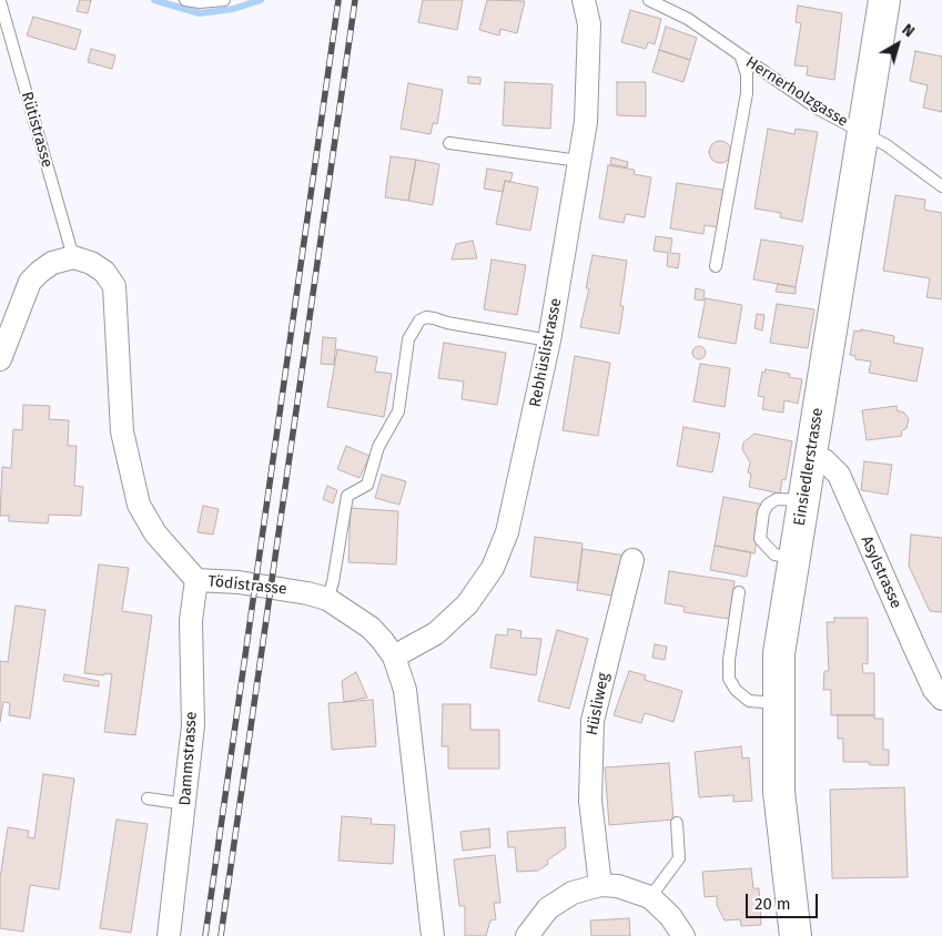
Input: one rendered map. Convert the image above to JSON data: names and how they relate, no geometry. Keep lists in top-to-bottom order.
{
  "streets": {
    "main road": ["Einsiedlerstrasse"],
    "street": [
      "Rebhüslistrasse",
      "Asylstrasse",
      "Tödistrasse",
      "Hüsliweg",
      "Dammstrasse"
    ],
    "lane": ["Hernerholzgasse", "Rütistrasse"]
  },
  "crossings": [
    ["Hernerholzgasse", "Einsiedlerstrasse"],
    ["Rütistrasse", "Tödistrasse"],
    ["Rebhüslistrasse", "Tödistrasse"],
    ["Einsiedlerstrasse", "Asylstrasse"],
    ["Tödistrasse", "Dammstrasse"]
  ],
  "scale_bar": "20 m",
  "north": "top right"
}
